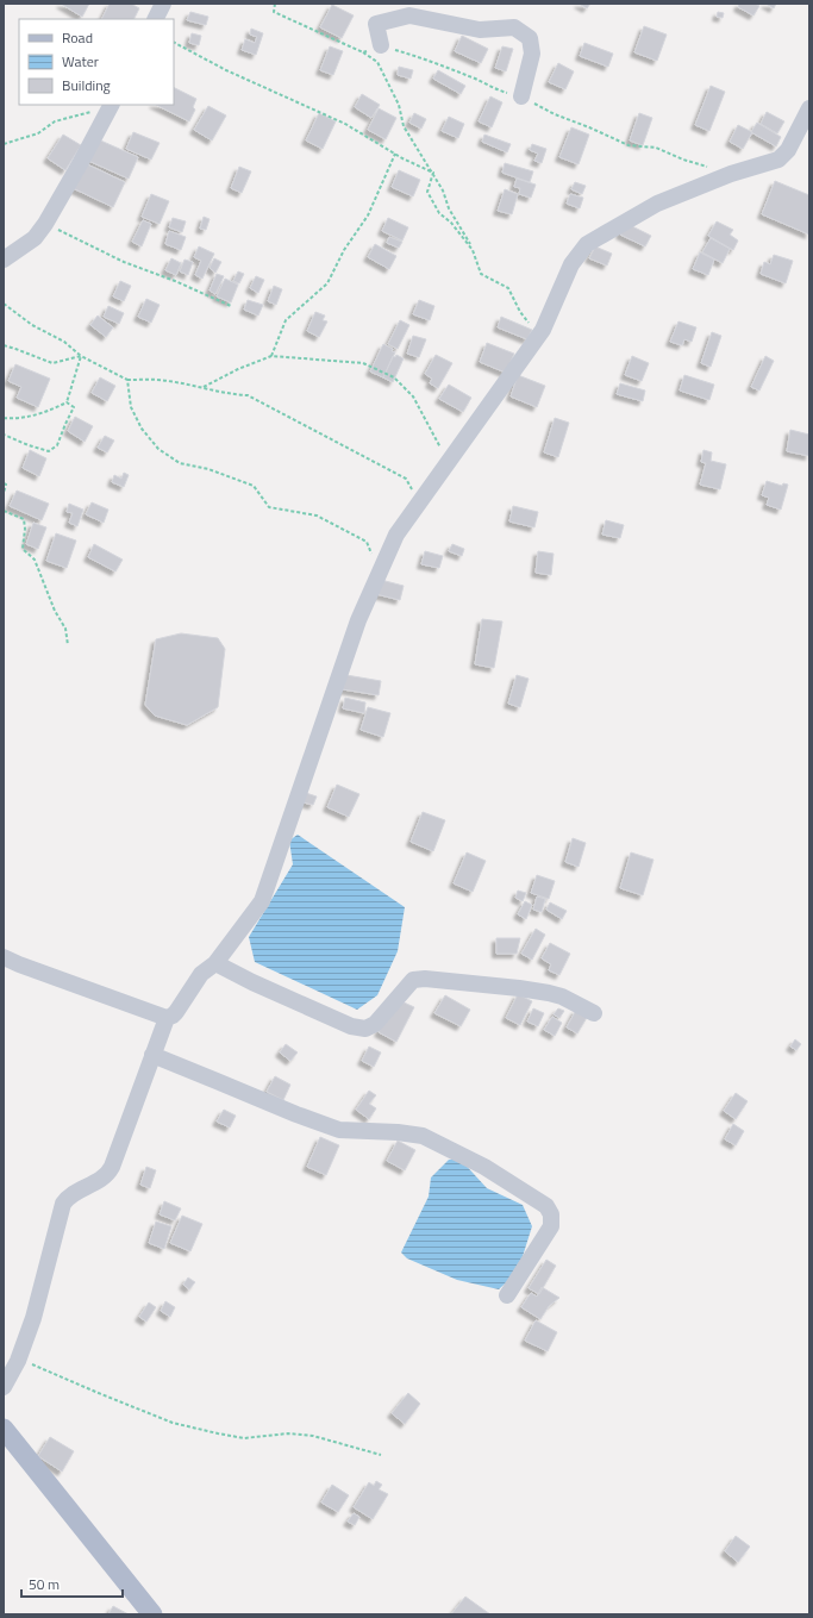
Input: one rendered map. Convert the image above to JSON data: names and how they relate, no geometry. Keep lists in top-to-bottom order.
{
  "legend": ["Road", "Water", "Building"],
  "scale_bar": "50 m"
}
